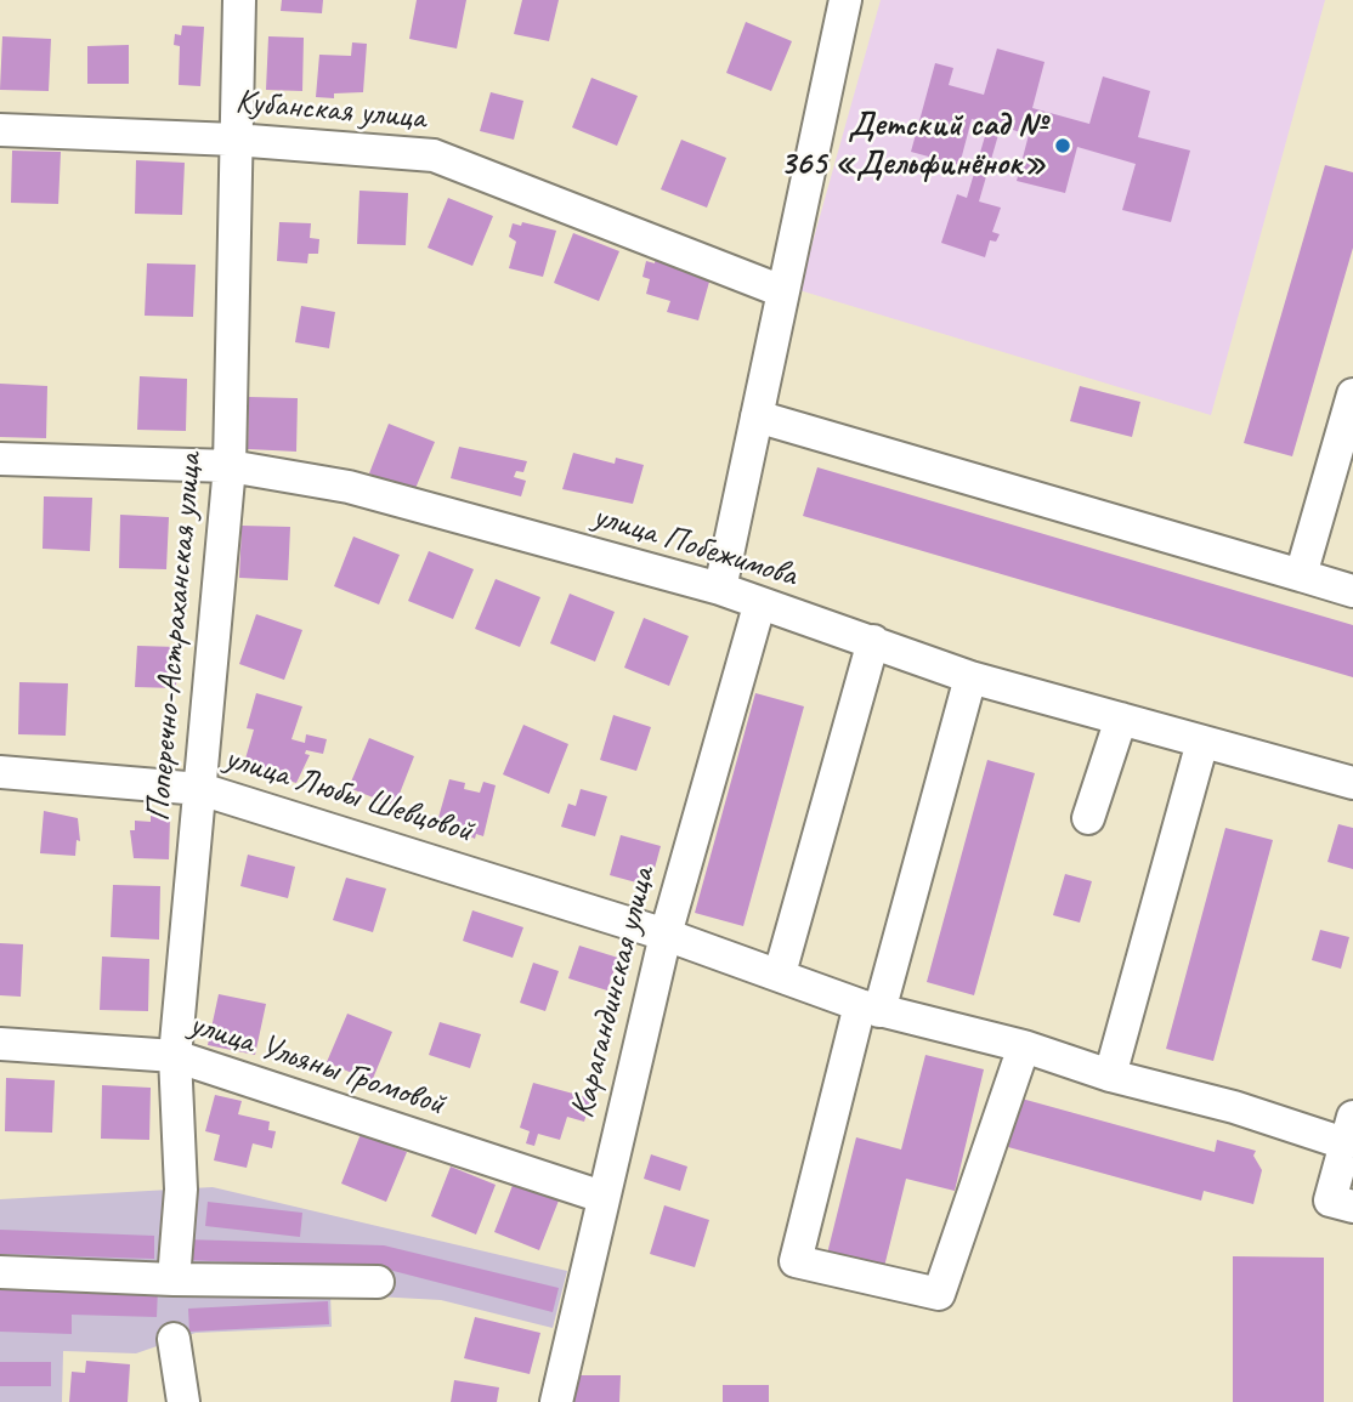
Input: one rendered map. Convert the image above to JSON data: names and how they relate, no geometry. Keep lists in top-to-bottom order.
{
  "streets": {
    "street": [
      "Кубанская улица",
      "улица Побежимова",
      "Поперечно-Астраханская улица",
      "улица Любы Шевцовой",
      "Карагандинская улица",
      "улица Ульяны Громовой"
    ]
  },
  "crossings": [
    ["Кубанская улица", "Поперечно-Астраханская улица"],
    ["улица Побежимова", "Поперечно-Астраханская улица"],
    ["улица Побежимова", "Карагандинская улица"],
    ["Поперечно-Астраханская улица", "улица Любы Шевцовой"],
    ["Поперечно-Астраханская улица", "улица Ульяны Громовой"],
    ["улица Любы Шевцовой", "Карагандинская улица"],
    ["Карагандинская улица", "улица Ульяны Громовой"]
  ],
  "places": ["Детский сад № 365 «Дельфинёнок»"]
}
